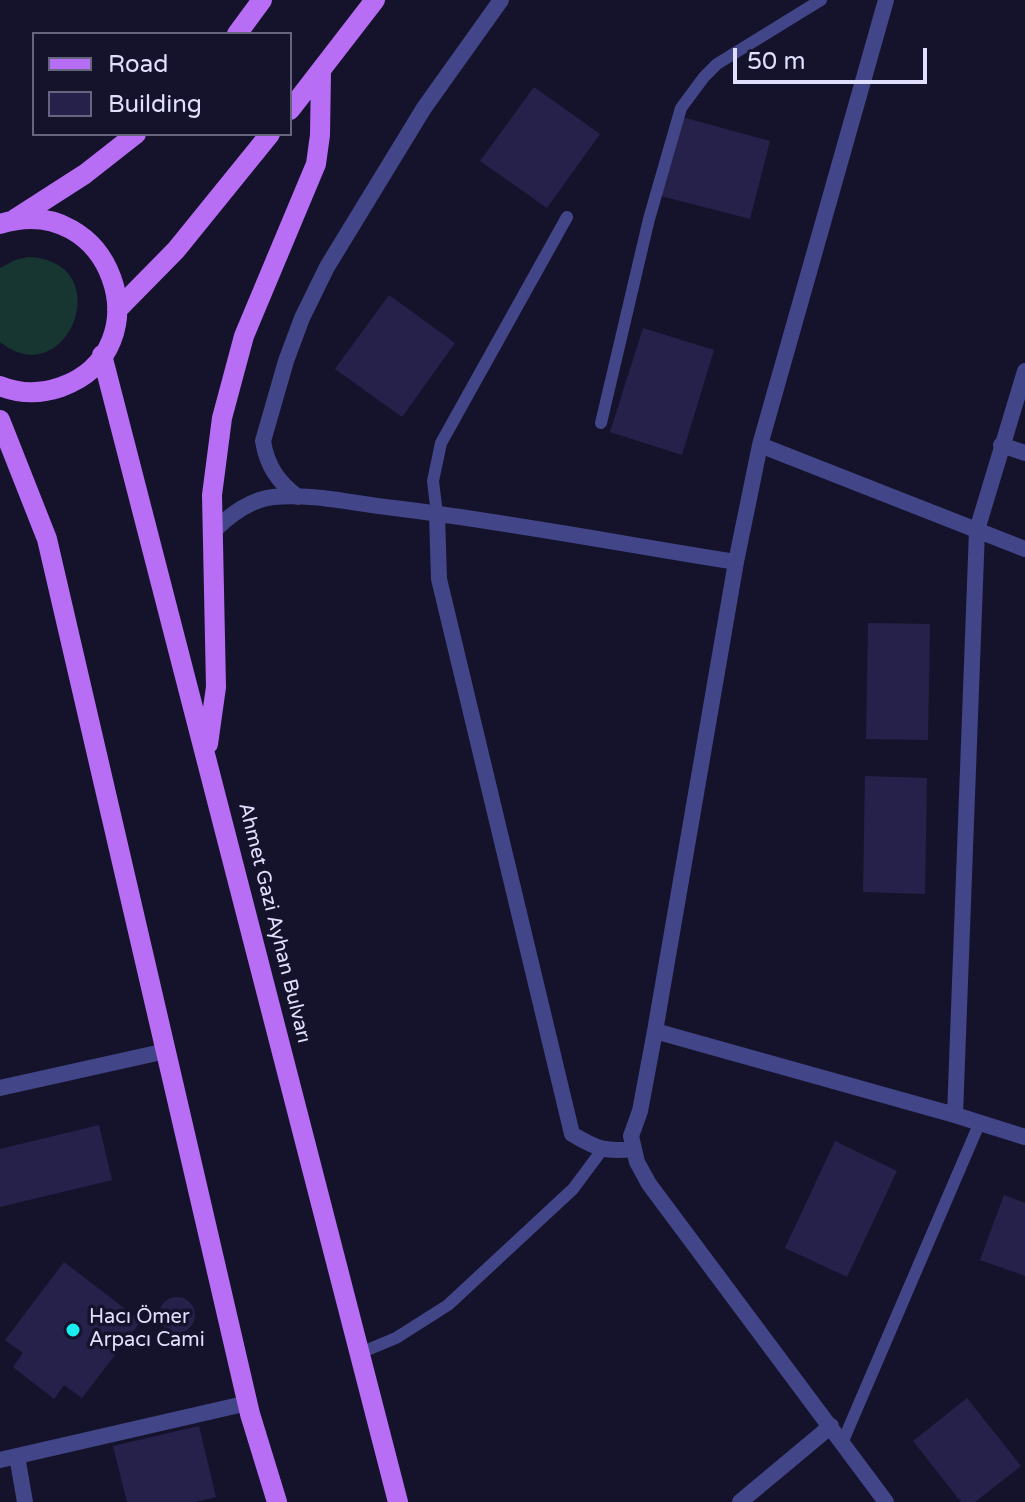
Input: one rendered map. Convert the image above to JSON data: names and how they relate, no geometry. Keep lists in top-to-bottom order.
{
  "streets": {
    "main road": ["Ahmet Gazi Ayhan Bulvarı"]
  },
  "places": ["Hacı Ömer Arpacı Cami"],
  "legend": ["Road", "Building"],
  "scale_bar": "50 m"
}
